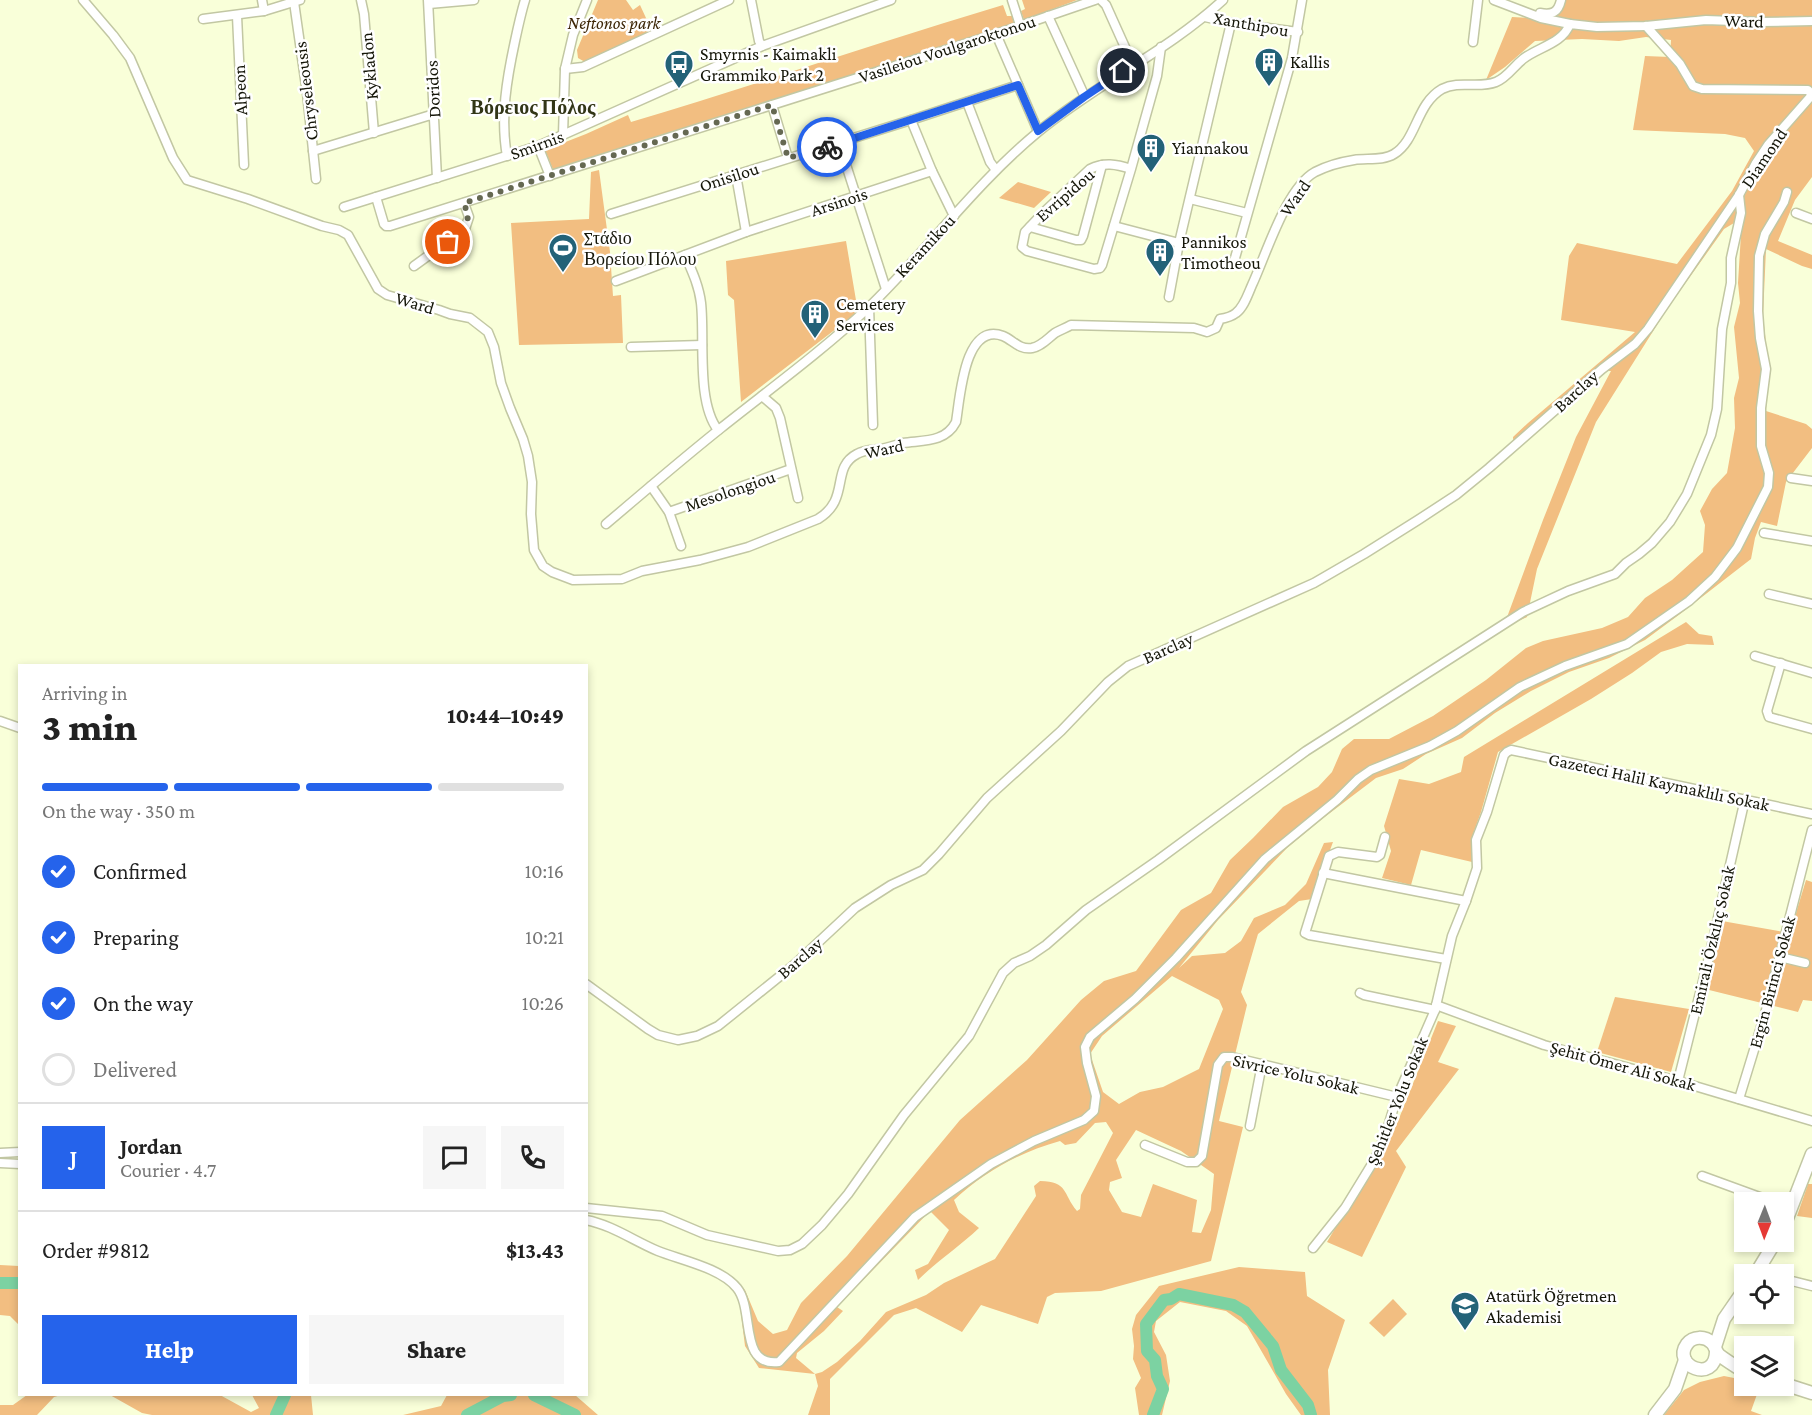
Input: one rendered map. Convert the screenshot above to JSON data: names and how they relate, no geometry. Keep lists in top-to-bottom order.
{
  "streets": {
    "street": [
      "Ward",
      "Xanthipou",
      "Vasileiou Voulgaroktonou",
      "Kykladon",
      "Doridos",
      "Alpeon",
      "Chryseleousis",
      "Smirnis",
      "Diamond",
      "Onisilou",
      "Evripidou",
      "Arsinois",
      "Keramikou",
      "Barclay",
      "Mesolongiou",
      "Gazeteci Halil Kaymaklılı Sokak",
      "Emirali Özkılıç Sokak",
      "Ergin Birinci Sokak",
      "Şehit Ömer Ali Sokak",
      "Sivrice Yolu Sokak",
      "Şehitler Yolu Sokak"
    ]
  },
  "crossings": [
    ["Xanthipou", "Keramikou"],
    ["Vasileiou Voulgaroktonou", "Smirnis"],
    ["Doridos", "Smirnis"],
    ["Diamond", "Barclay"],
    ["Evripidou", "Keramikou"],
    ["Gazeteci Halil Kaymaklılı Sokak", "Emirali Özkılıç Sokak"],
    ["Gazeteci Halil Kaymaklılı Sokak", "Şehitler Yolu Sokak"],
    ["Emirali Özkılıç Sokak", "Şehit Ömer Ali Sokak"],
    ["Ergin Birinci Sokak", "Şehit Ömer Ali Sokak"],
    ["Şehit Ömer Ali Sokak", "Şehitler Yolu Sokak"],
    ["Sivrice Yolu Sokak", "Şehitler Yolu Sokak"]
  ],
  "districts": ["Βόρειος Πόλος"],
  "parks": ["Neftonos park"],
  "places": {
    "building": [
      "Kallis",
      "Yiannakou",
      "Pannikos Timotheou",
      "Cemetery Services"
    ],
    "bus stop": ["Smyrnis - Kaimakli Grammiko Park 2"],
    "sports": ["Στάδιο Βορείου Πόλου"],
    "school or university": ["Atatürk Öğretmen Akademisi"]
  },
  "north": "bottom",
  "page": {
    "heading": ["3 min", "Arriving in", "10:44–10:49"],
    "panel": [
      "Jordan",
      "Courier · 4.7",
      "Order #9812",
      "$13.43"
    ],
    "bar": "On the way · 350 m",
    "list": [
      ["Confirmed", "10:16"],
      ["Preparing", "10:21"],
      ["On the way", "10:26"],
      "Delivered"
    ],
    "round": "J",
    "buttons": ["Help", "Share"]
  }
}
